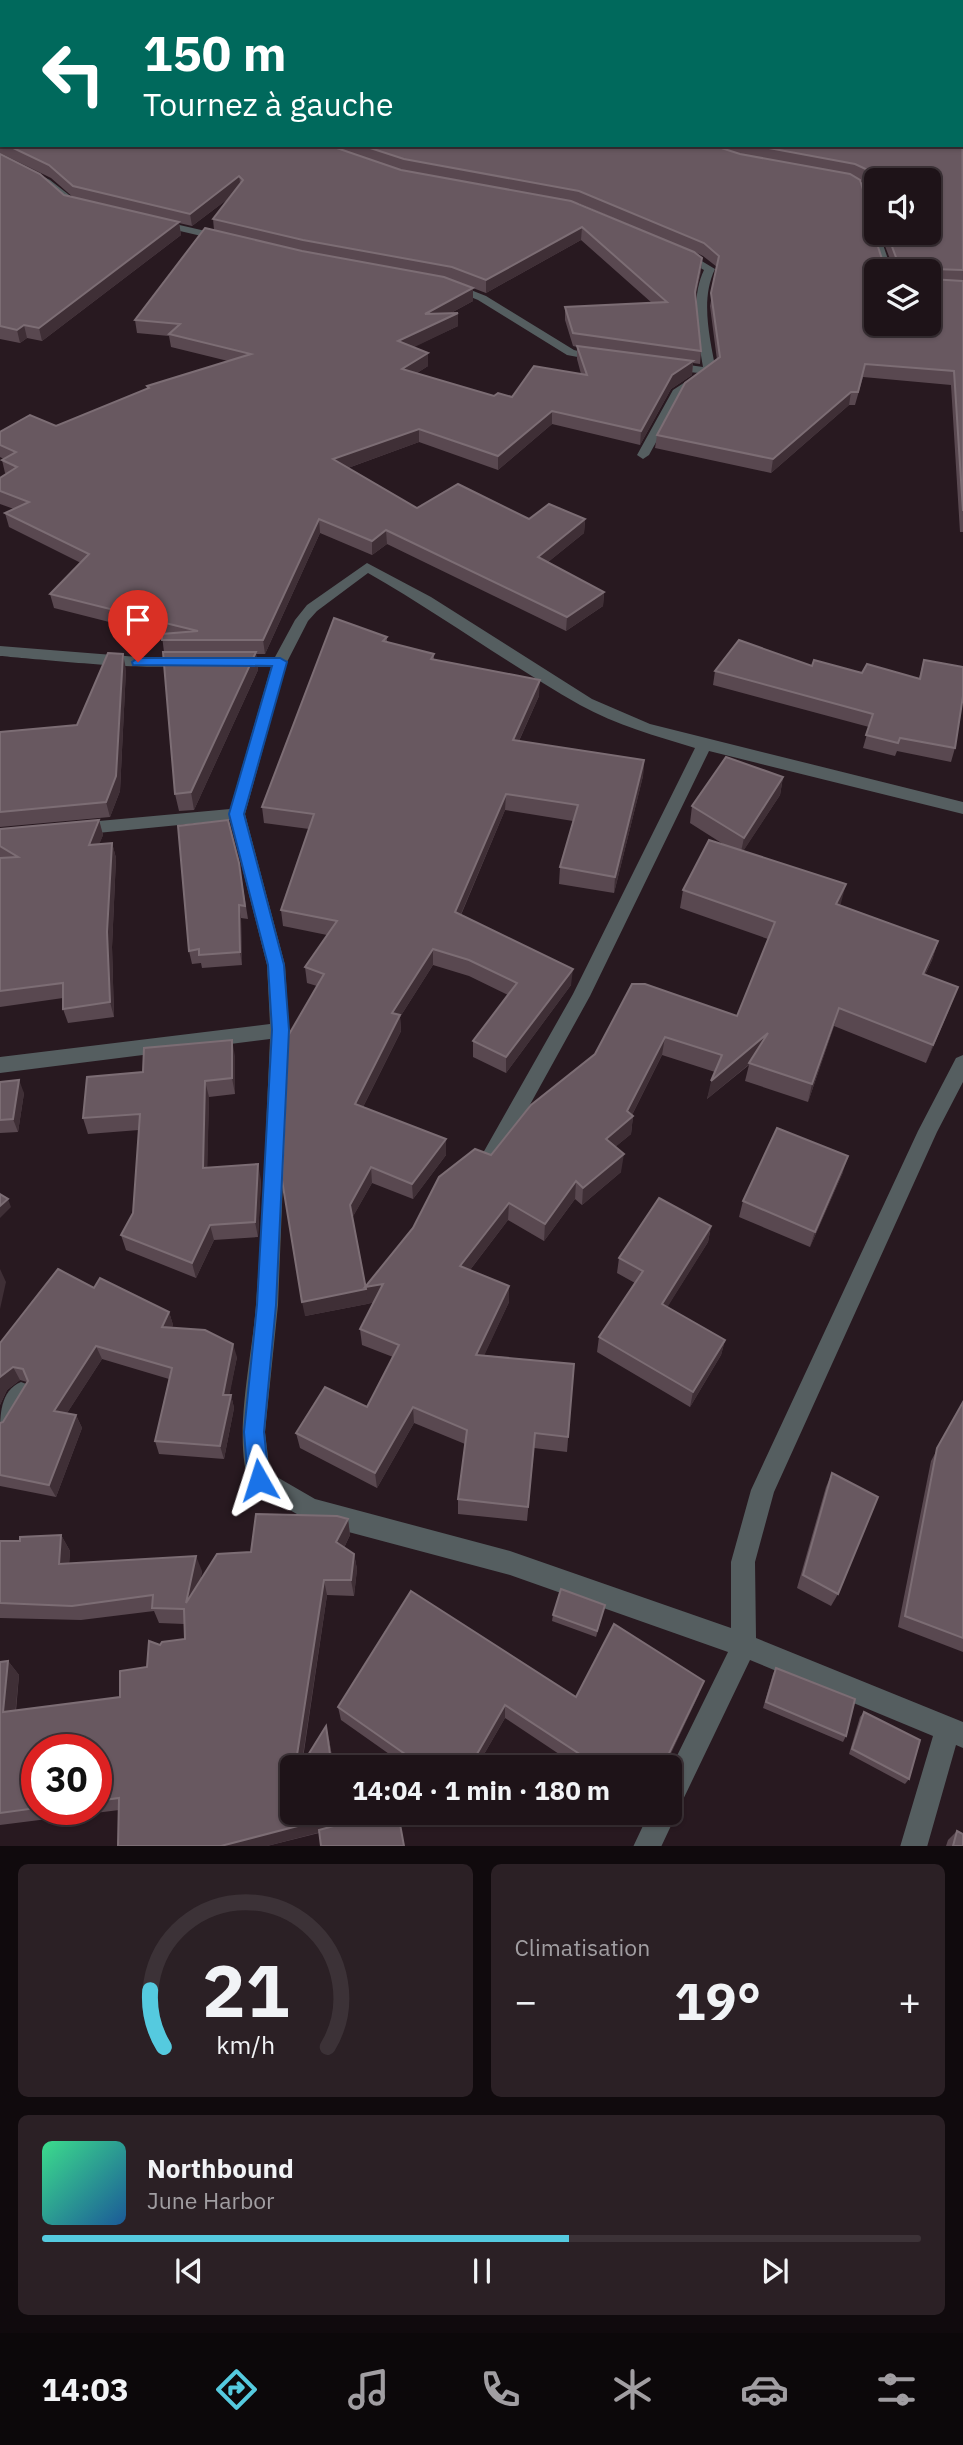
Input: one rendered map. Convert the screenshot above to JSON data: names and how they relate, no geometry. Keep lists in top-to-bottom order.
{
  "page": {
    "turn": ["150 m", "Tournez à gauche"],
    "limit": "30",
    "trip": "14:04 · 1 min · 180 m",
    "tile": "Climatisation",
    "heat": ["−", "19°", "+"],
    "song": ["Northbound", "June Harbor"],
    "tabs": "14:03",
    "gauge": ["21", "km/h"]
  }
}
